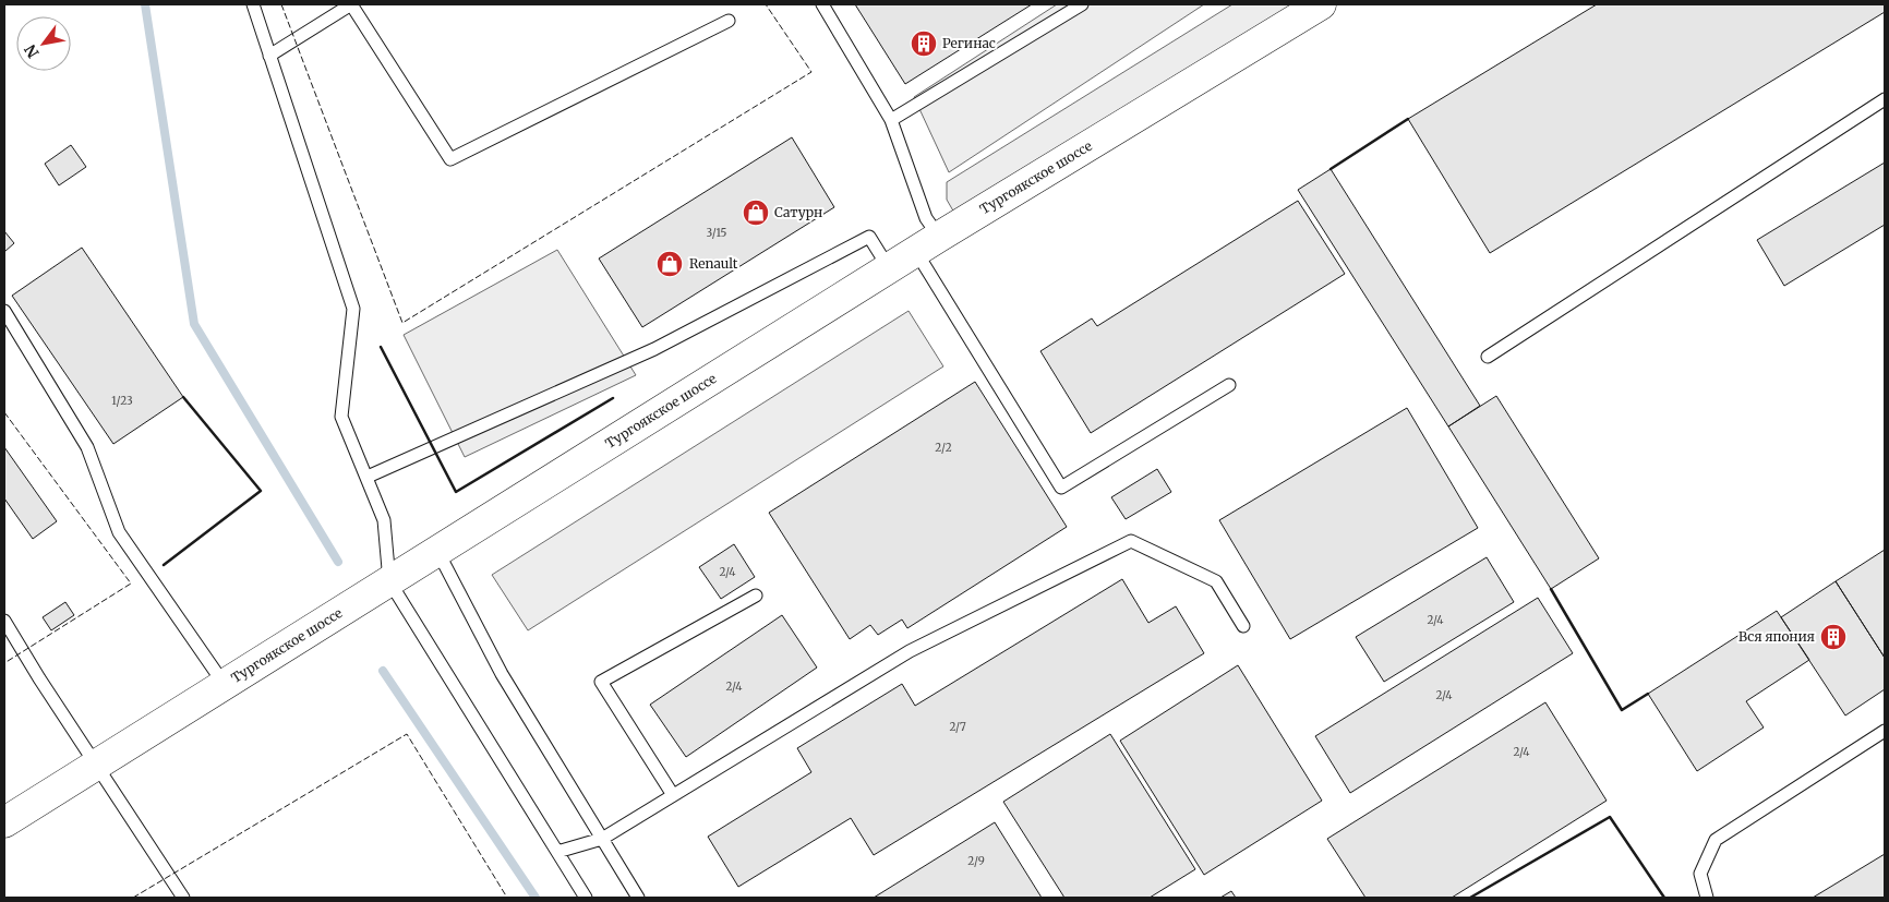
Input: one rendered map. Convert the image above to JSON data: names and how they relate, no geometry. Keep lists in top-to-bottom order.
{
  "streets": {
    "main road": ["Тургоякское шоссе"]
  },
  "places": {
    "building": ["Регинас", "Вся япония"],
    "shop": ["Сатурн", "Renault"]
  },
  "house_numbers": [
    "3/15",
    "1/23",
    "2/2",
    "2/4",
    "2/4",
    "2/4",
    "2/4",
    "2/7",
    "2/4",
    "2/9"
  ],
  "north": "bottom left"
}
